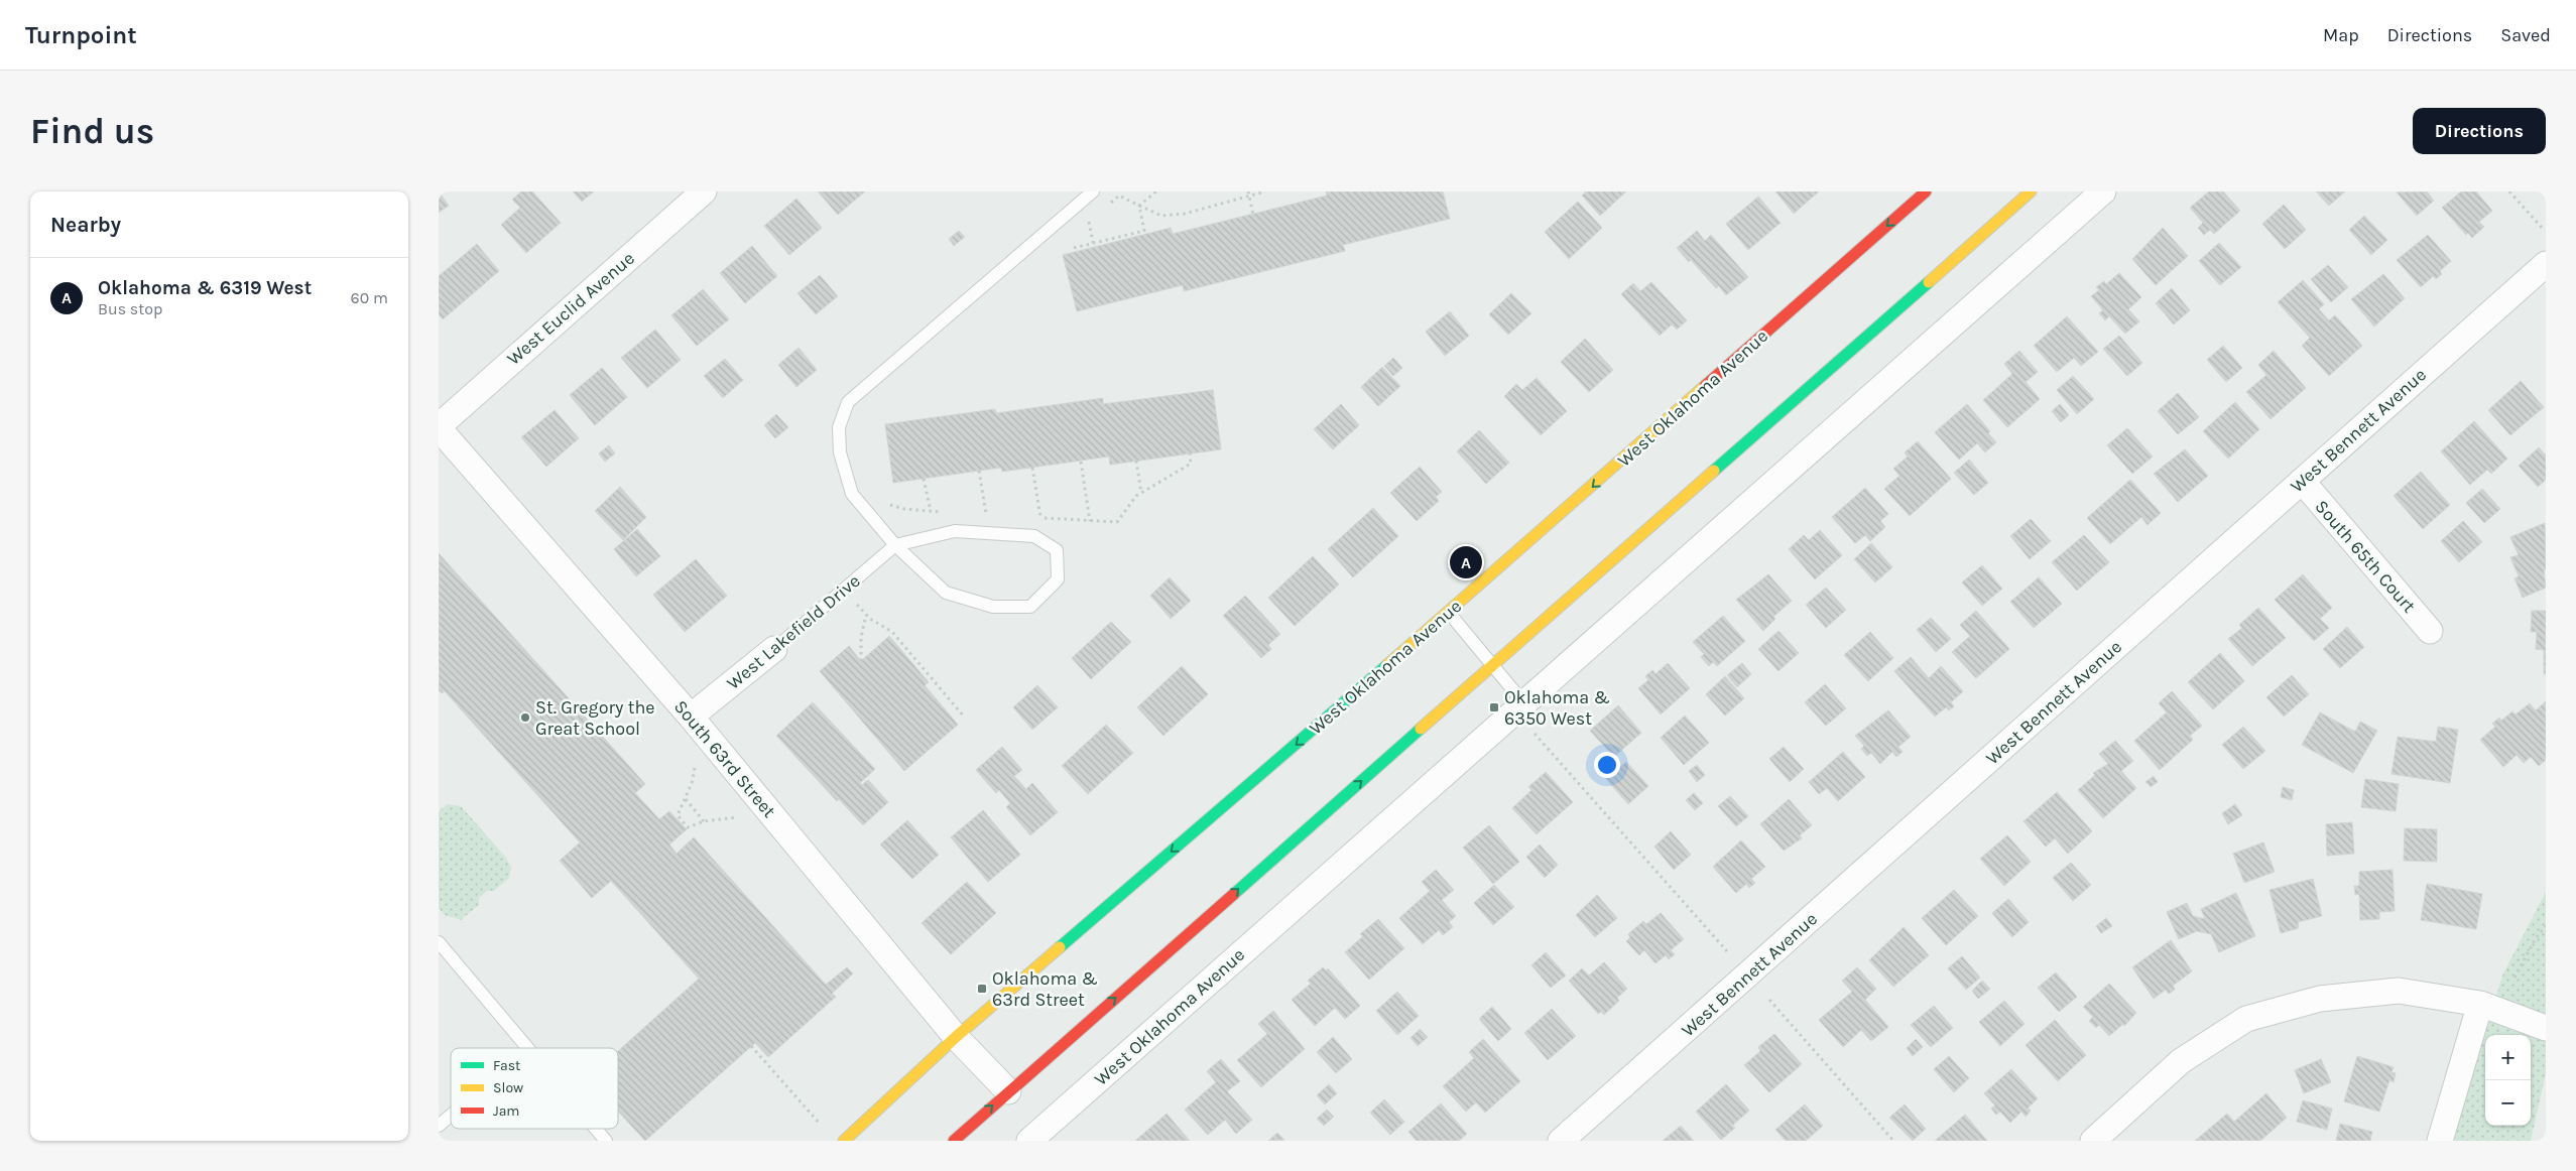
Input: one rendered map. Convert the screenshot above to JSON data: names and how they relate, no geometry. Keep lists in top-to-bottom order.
{
  "streets": {
    "main road": ["West Oklahoma Avenue"],
    "street": [
      "West Euclid Avenue",
      "West Bennett Avenue",
      "South 65th Court",
      "West Lakefield Drive",
      "South 63rd Street"
    ]
  },
  "crossings": [
    ["West Euclid Avenue", "South 63rd Street"],
    ["West Oklahoma Avenue", "South 63rd Street"],
    ["West Bennett Avenue", "South 65th Court"],
    ["West Lakefield Drive", "South 63rd Street"]
  ],
  "places": {
    "transit": ["Oklahoma & 6350 West", "Oklahoma & 63rd Street"],
    "other": ["St. Gregory the Great School"]
  },
  "legend": ["Fast", "Slow", "Jam"],
  "page": {
    "header": "Turnpoint",
    "nav": ["Map", "Directions", "Saved"],
    "buttons": "Directions",
    "title": "Find us",
    "heading": "Nearby",
    "list": [
      {
        "mark": "A",
        "name": "Oklahoma & 6319 West",
        "note": "Bus stop",
        "value": "60 m"
      }
    ],
    "pins": "A",
    "map_buttons": ["+", "−"]
  }
}
